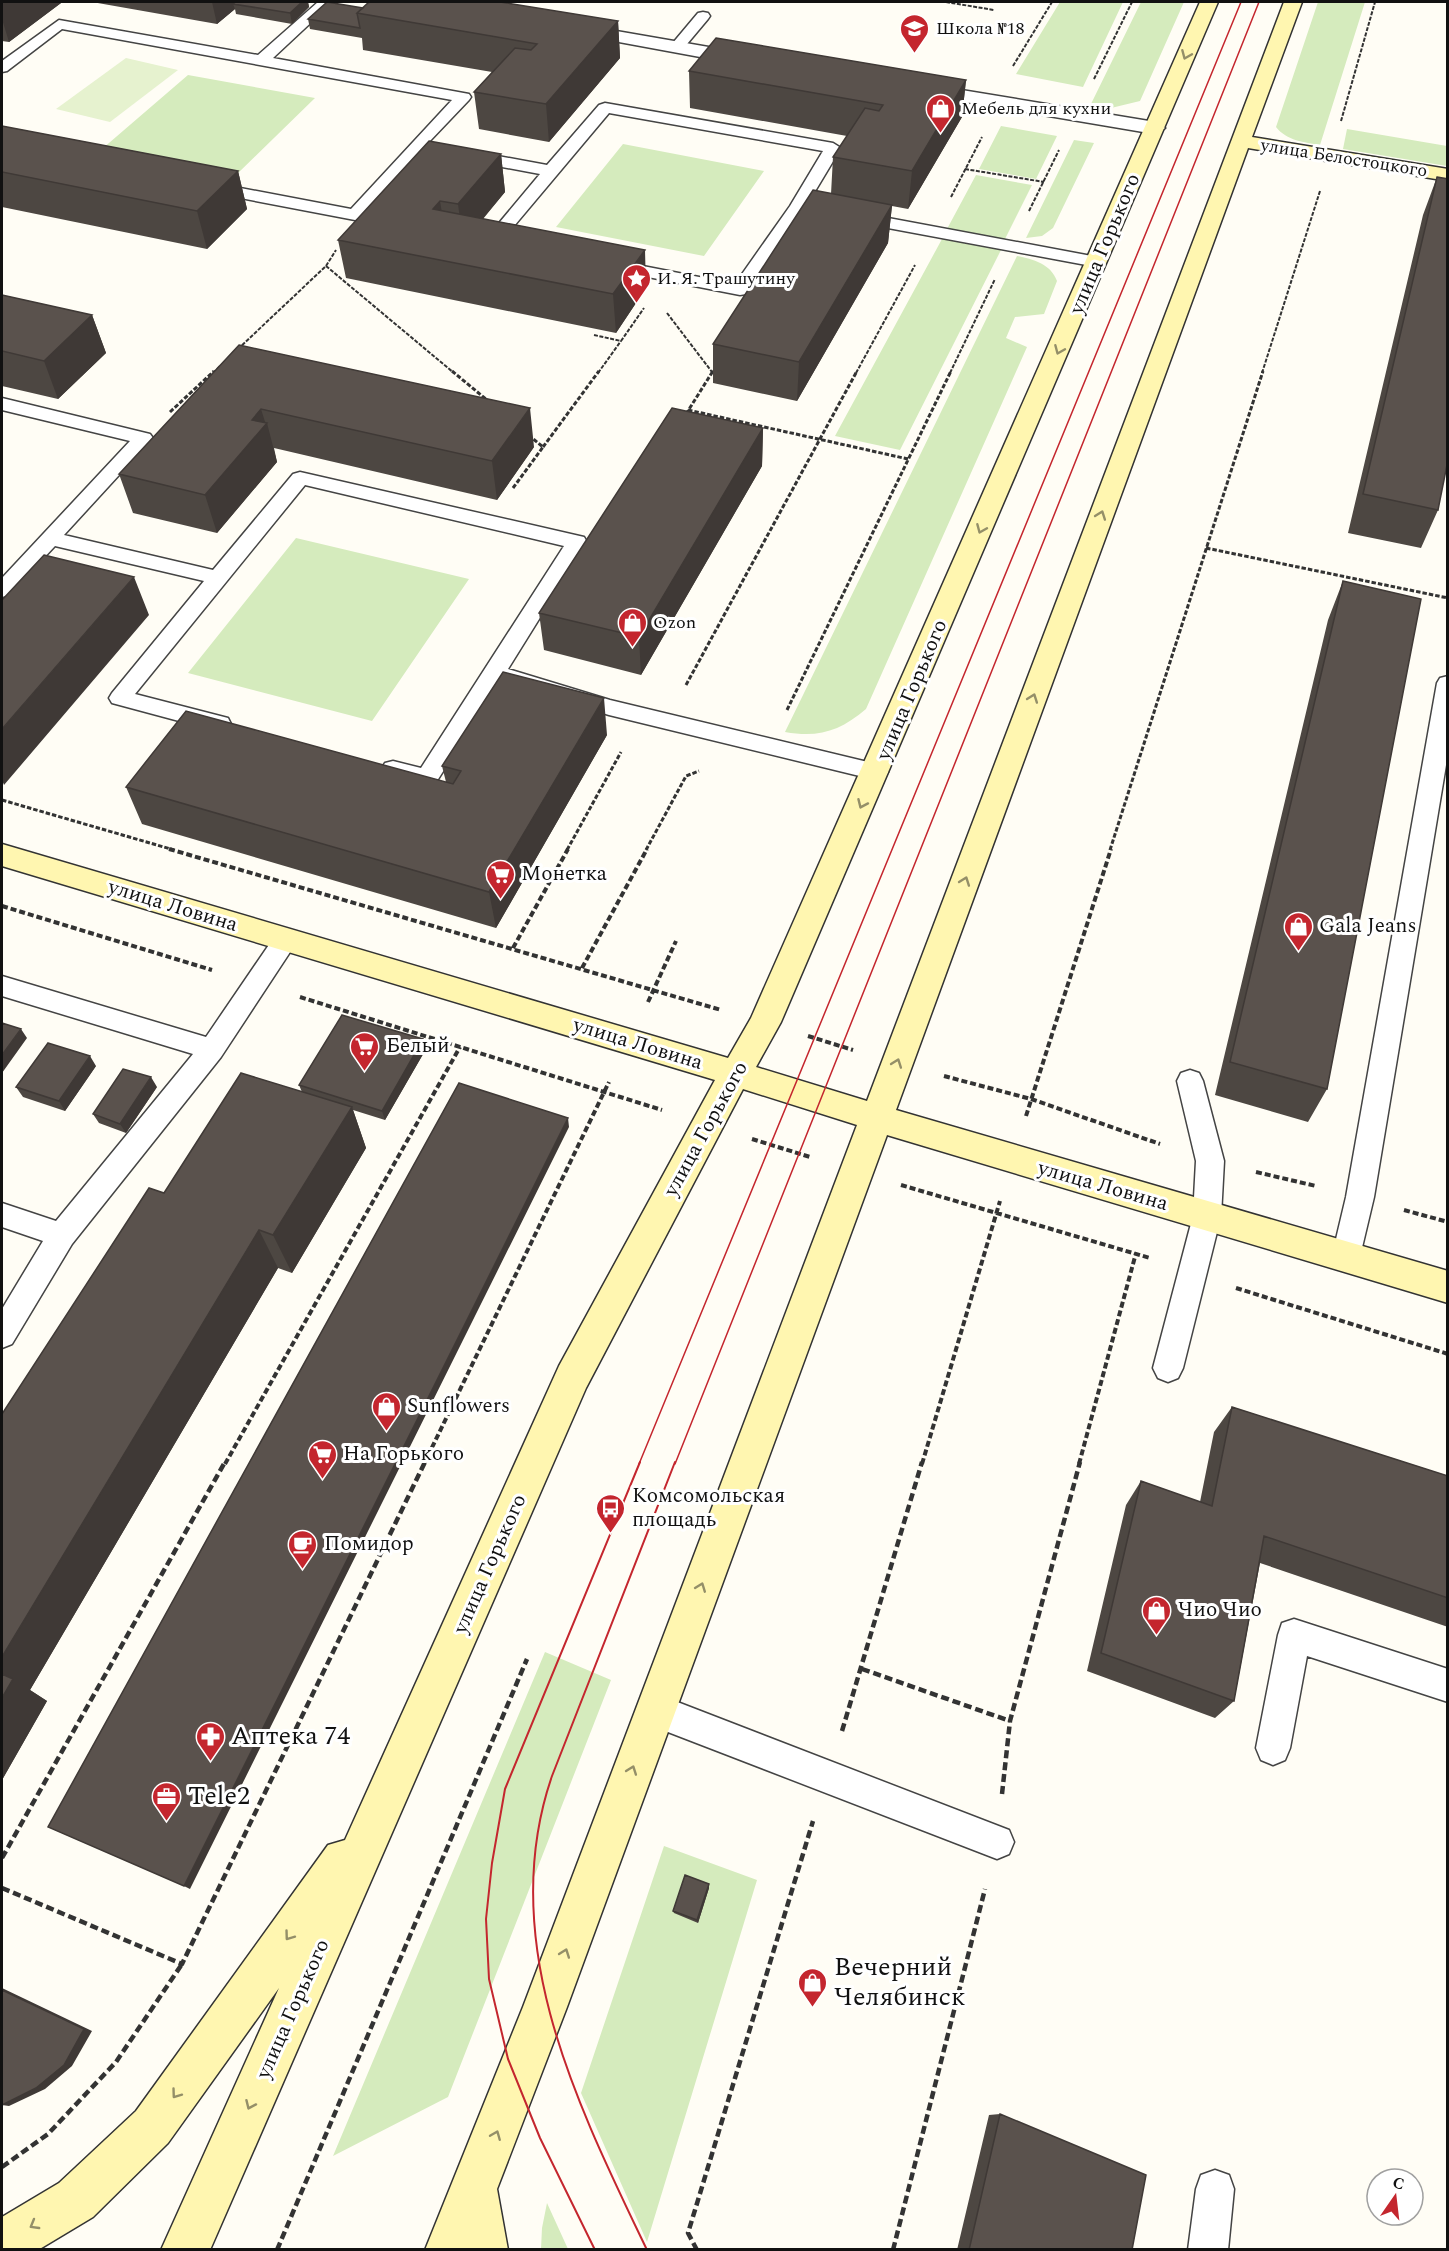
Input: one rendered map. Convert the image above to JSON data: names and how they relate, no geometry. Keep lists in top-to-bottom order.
{
  "streets": {
    "main road": ["улица Белостоцкого", "улица Горького", "улица Ловина"]
  },
  "crossings": [
    ["улица Горького", "улица Ловина"]
  ],
  "places": {
    "school or university": ["Школа №18"],
    "shop": [
      "Мебель для кухни",
      "Ozon",
      "Gala Jeans",
      "Sunflowers",
      "Чио Чио",
      "Вечерний Челябинск"
    ],
    "place": ["И. Я. Трашутину"],
    "supermarket": ["Монетка", "Белый", "На Горького"],
    "bus stop": ["Комсомольская площадь"],
    "cafe": ["Помидор"],
    "pharmacy": ["Аптека 74"],
    "office": ["Tele2"]
  },
  "north": "top"
}
